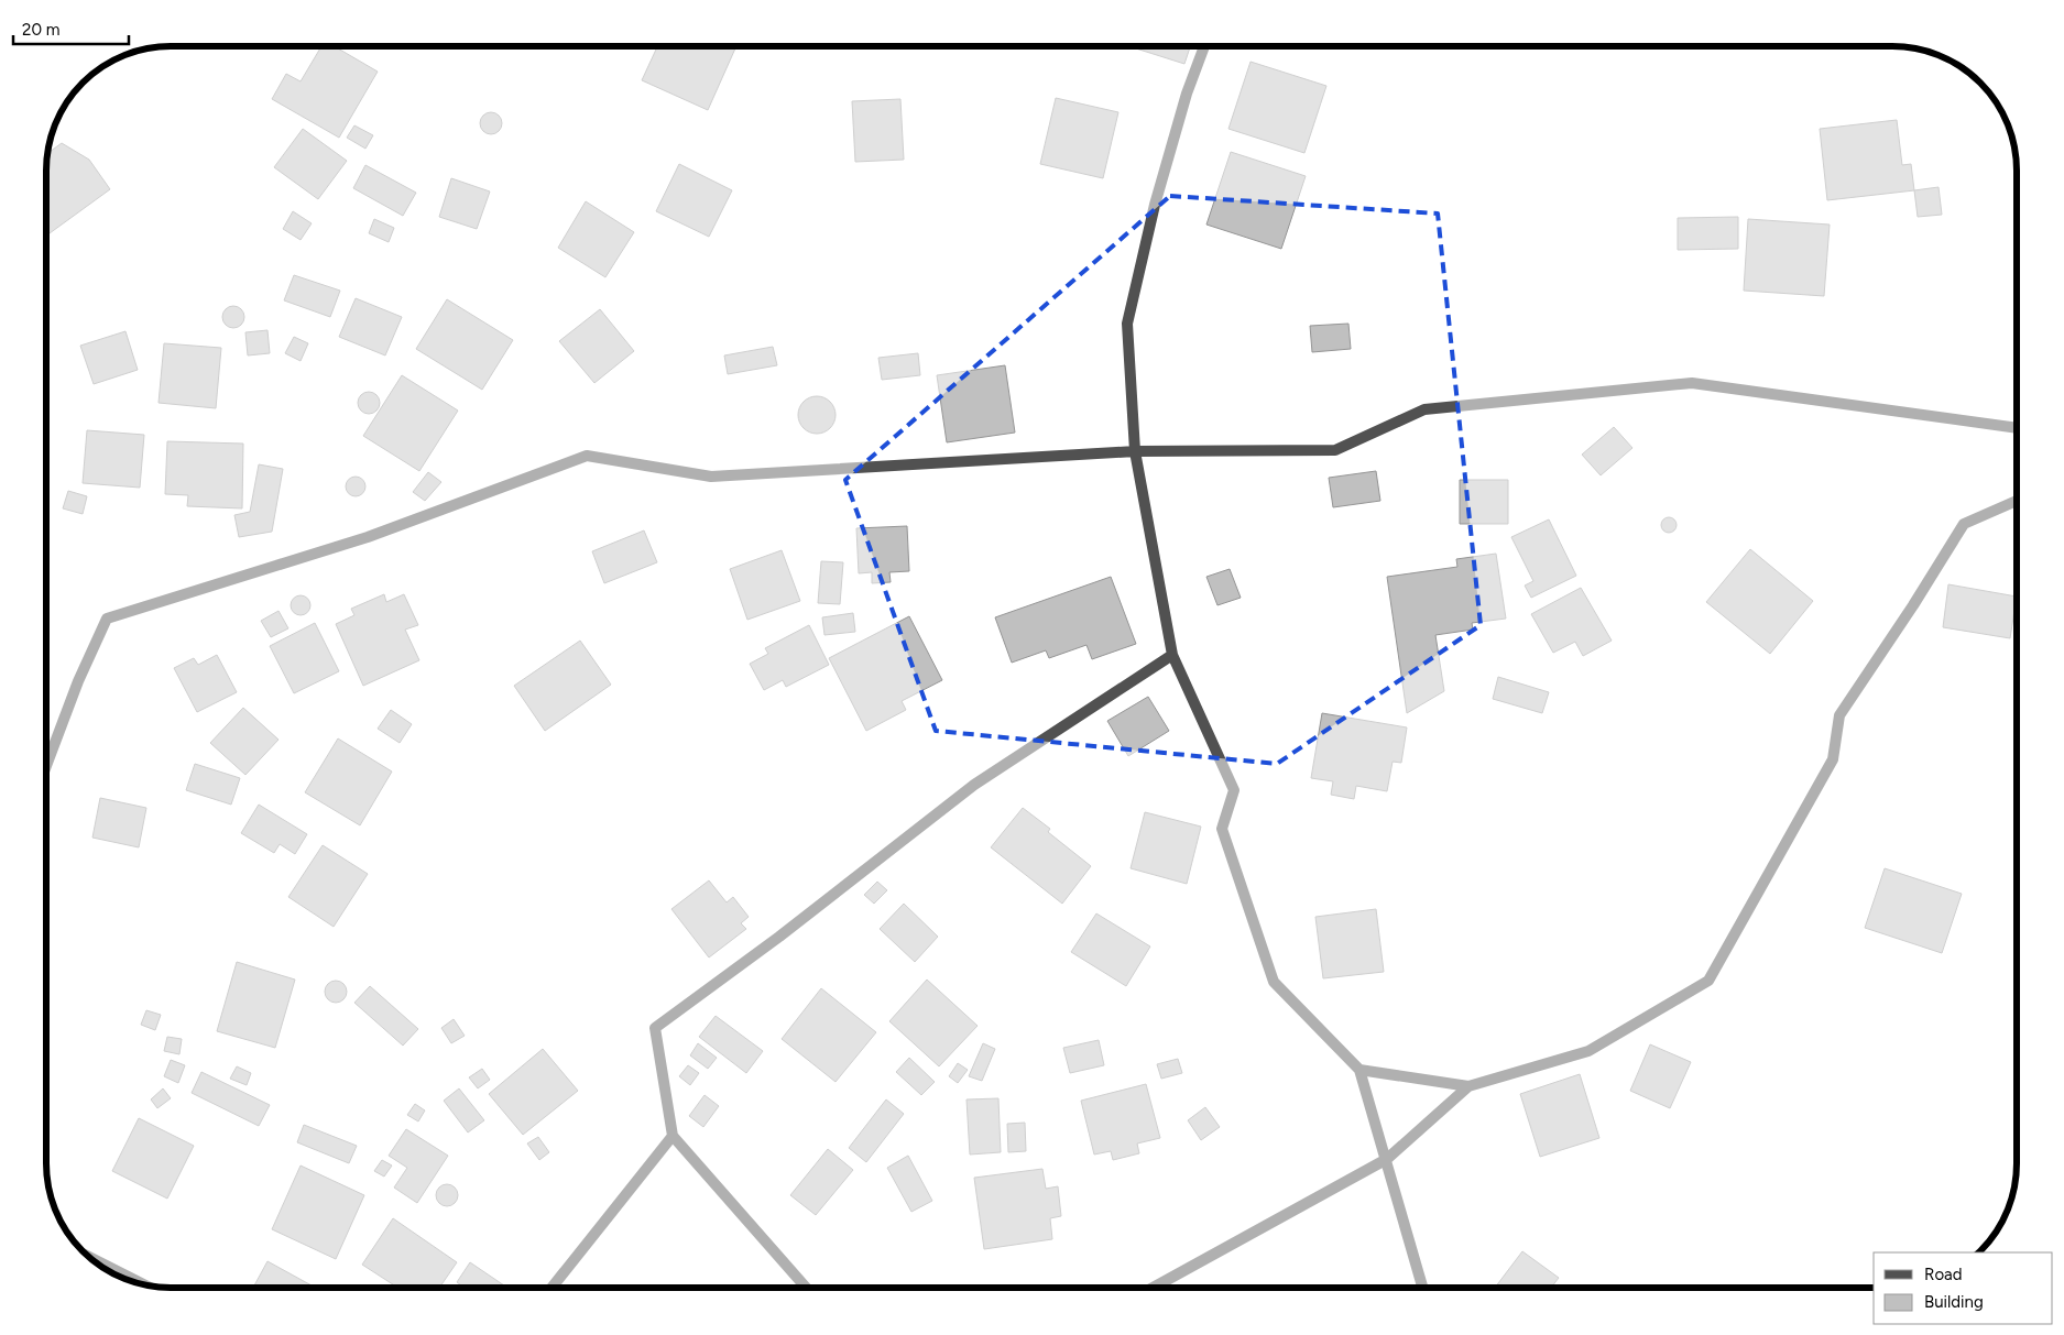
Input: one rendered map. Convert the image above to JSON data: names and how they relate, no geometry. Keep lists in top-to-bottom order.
{
  "legend": ["Road", "Building"],
  "scale_bar": "20 m"
}
